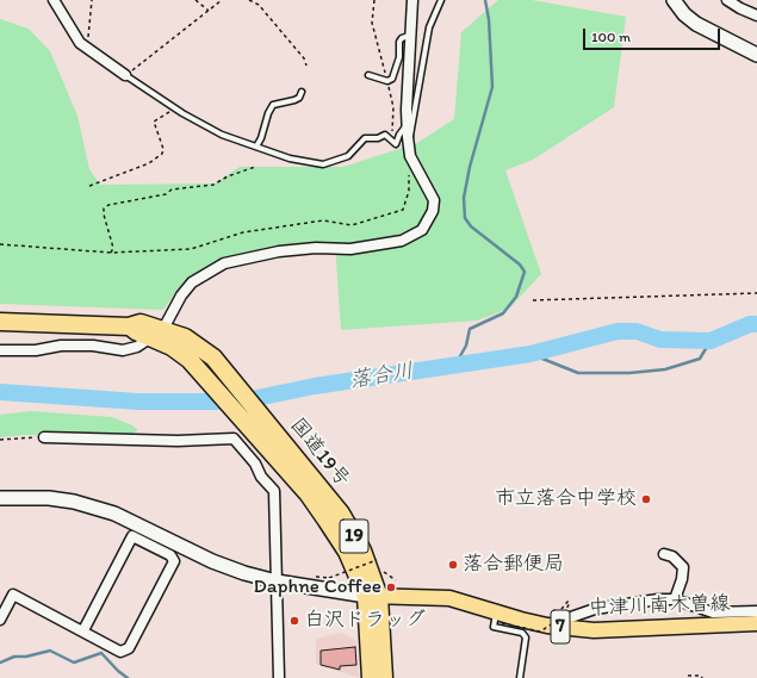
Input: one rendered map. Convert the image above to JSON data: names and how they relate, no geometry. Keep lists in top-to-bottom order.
{
  "streets": {
    "highway": ["国道19号", "19"],
    "main road": ["中津川南木曽線", "7"]
  },
  "crossings": [
    ["国道19号", "中津川南木曽線"]
  ],
  "water": ["落合川"],
  "places": [
    "市立落合中学校",
    "落合郵便局",
    "Daphne Coffee",
    "白沢ドラッグ"
  ],
  "scale_bar": "100 m"
}
